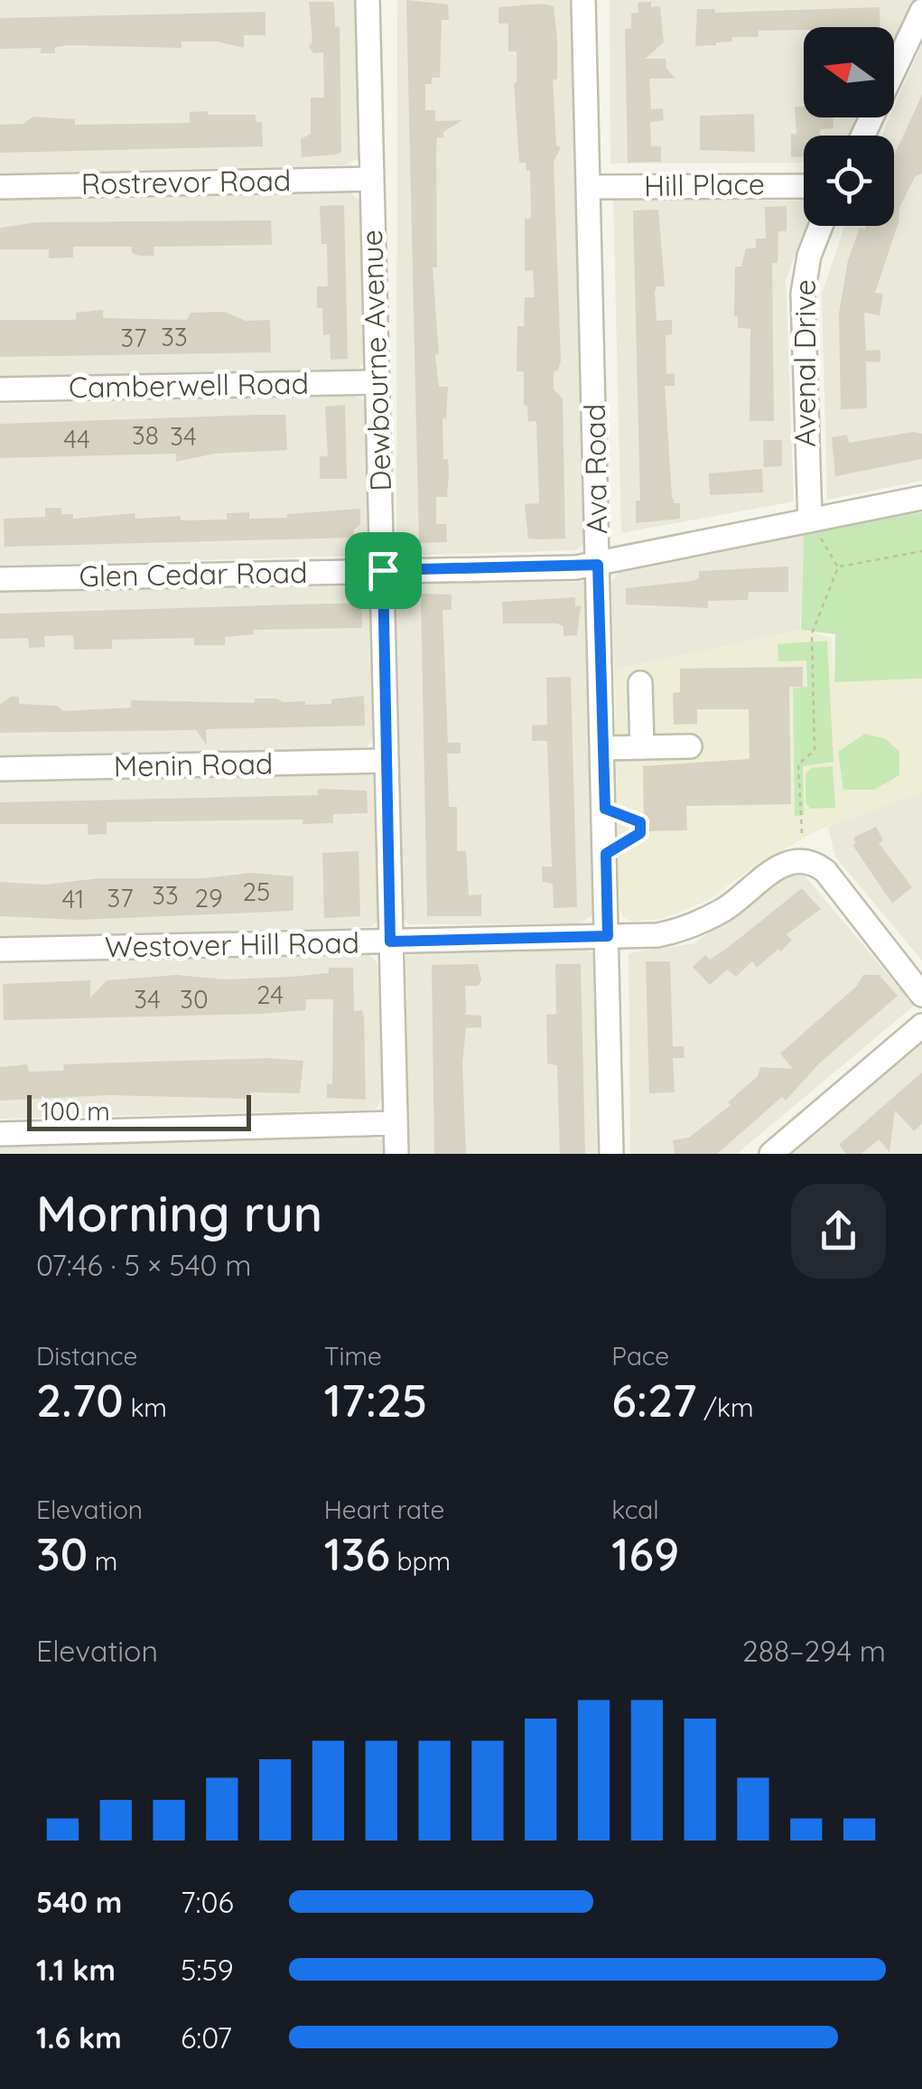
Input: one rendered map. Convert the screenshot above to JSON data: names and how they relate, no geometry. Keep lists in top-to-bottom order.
{
  "streets": {
    "street": [
      "Rostrevor Road",
      "Hill Place",
      "Dewbourne Avenue",
      "Avenal Drive",
      "Camberwell Road",
      "Ava Road",
      "Glen Cedar Road",
      "Menin Road",
      "Westover Hill Road"
    ]
  },
  "crossings": [
    ["Rostrevor Road", "Dewbourne Avenue"],
    ["Hill Place", "Ava Road"],
    ["Dewbourne Avenue", "Camberwell Road"],
    ["Dewbourne Avenue", "Glen Cedar Road"],
    ["Dewbourne Avenue", "Menin Road"],
    ["Dewbourne Avenue", "Westover Hill Road"],
    ["Avenal Drive", "Glen Cedar Road"],
    ["Ava Road", "Glen Cedar Road"],
    ["Ava Road", "Westover Hill Road"]
  ],
  "house_numbers": [
    "33",
    "37",
    "38",
    "34",
    "44",
    "25",
    "33",
    "37",
    "29",
    "41",
    "24",
    "34",
    "30"
  ],
  "scale_bar": "100 m",
  "north": "left",
  "page": {
    "scale": "100 m",
    "heading": ["Morning run", "07:46 · 5 × 540 m"],
    "stats": [
      ["Distance", "2.70 km"],
      ["Time", "17:25"],
      ["Pace", "6:27 /km"],
      ["Elevation", "30 m"],
      ["Heart rate", "136 bpm"],
      ["kcal", "169"]
    ],
    "chart": ["Elevation", "288–294 m"],
    "list": [
      {
        "name": "540 m",
        "note": "7:06"
      },
      {
        "name": "1.1 km",
        "note": "5:59"
      },
      {
        "name": "1.6 km",
        "note": "6:07"
      }
    ]
  }
}
